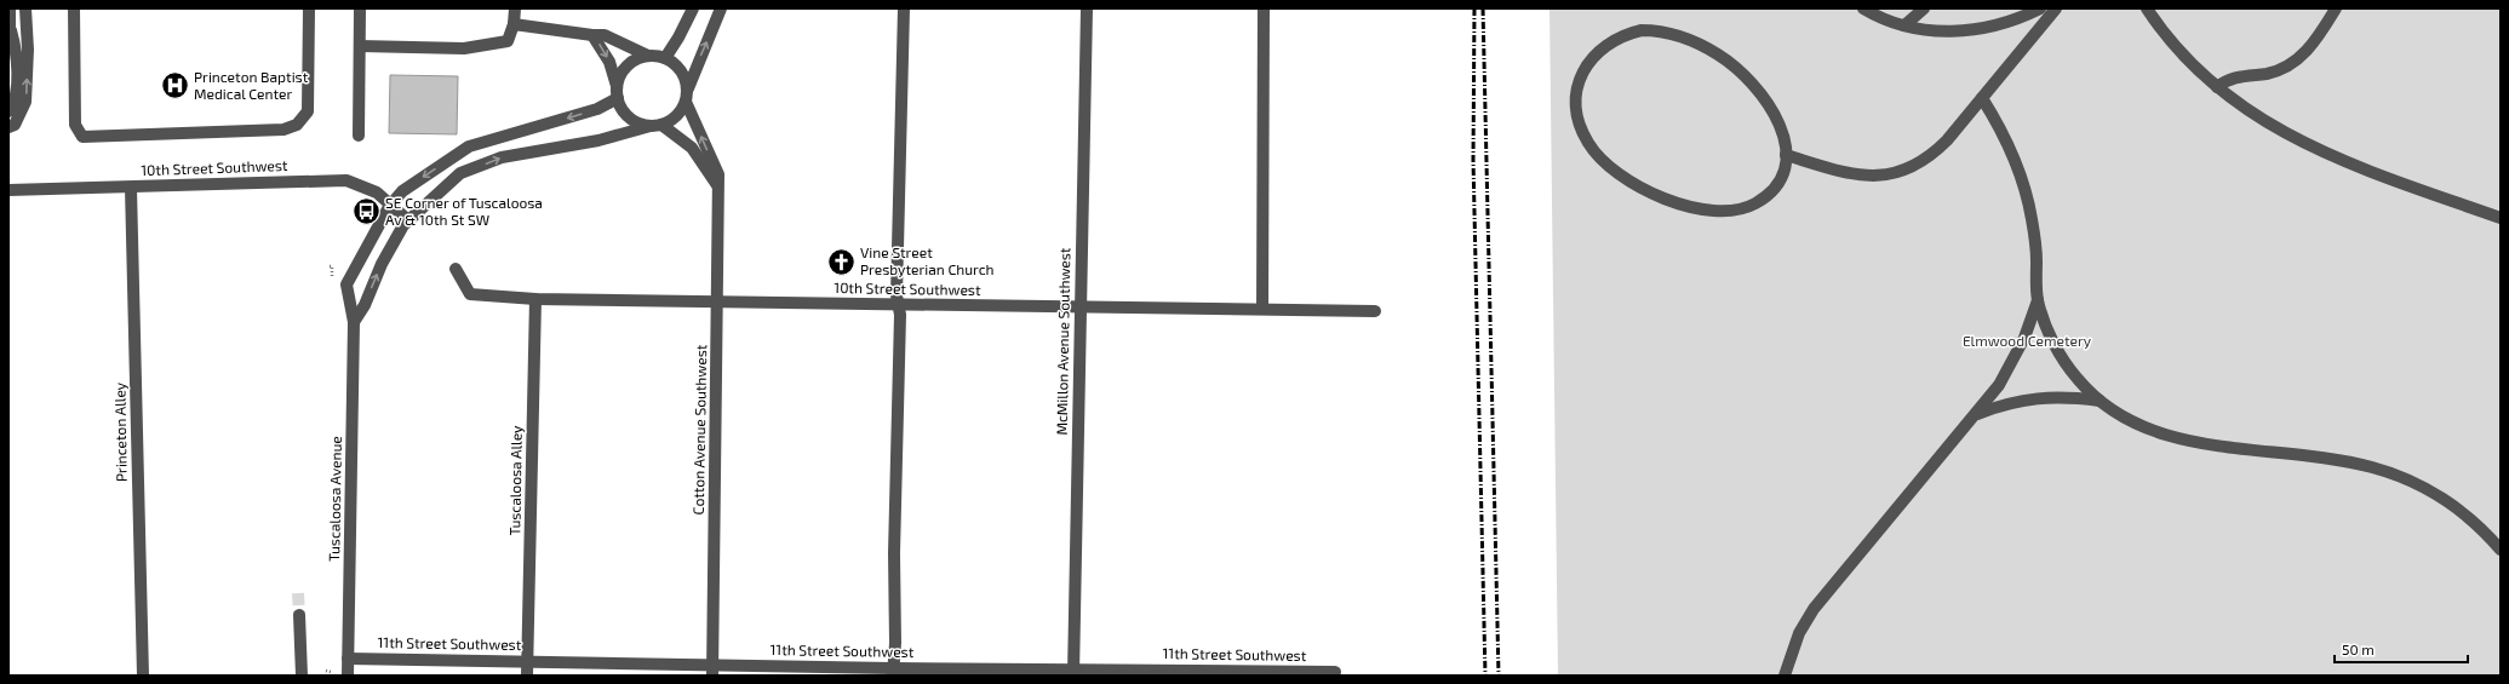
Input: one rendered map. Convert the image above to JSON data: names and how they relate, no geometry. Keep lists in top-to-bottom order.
{
  "streets": {
    "street": [
      "10th Street Southwest",
      "McMillon Avenue Southwest",
      "Cotton Avenue Southwest",
      "Princeton Alley",
      "Tuscaloosa Alley",
      "Tuscaloosa Avenue",
      "11th Street Southwest"
    ]
  },
  "crossings": [
    ["10th Street Southwest", "McMillon Avenue Southwest"],
    ["10th Street Southwest", "Cotton Avenue Southwest"],
    ["10th Street Southwest", "Princeton Alley"],
    ["10th Street Southwest", "Tuscaloosa Alley"],
    ["10th Street Southwest", "Tuscaloosa Avenue"],
    ["McMillon Avenue Southwest", "11th Street Southwest"],
    ["Cotton Avenue Southwest", "Tuscaloosa Avenue"],
    ["Cotton Avenue Southwest", "11th Street Southwest"],
    ["Tuscaloosa Alley", "11th Street Southwest"],
    ["Tuscaloosa Avenue", "11th Street Southwest"]
  ],
  "parks": ["Elmwood Cemetery"],
  "places": {
    "hospital": ["Princeton Baptist Medical Center"],
    "bus stop": ["SE Corner of Tuscaloosa Av & 10th St SW"],
    "church": ["Vine Street Presbyterian Church"]
  },
  "scale_bar": "50 m"
}
